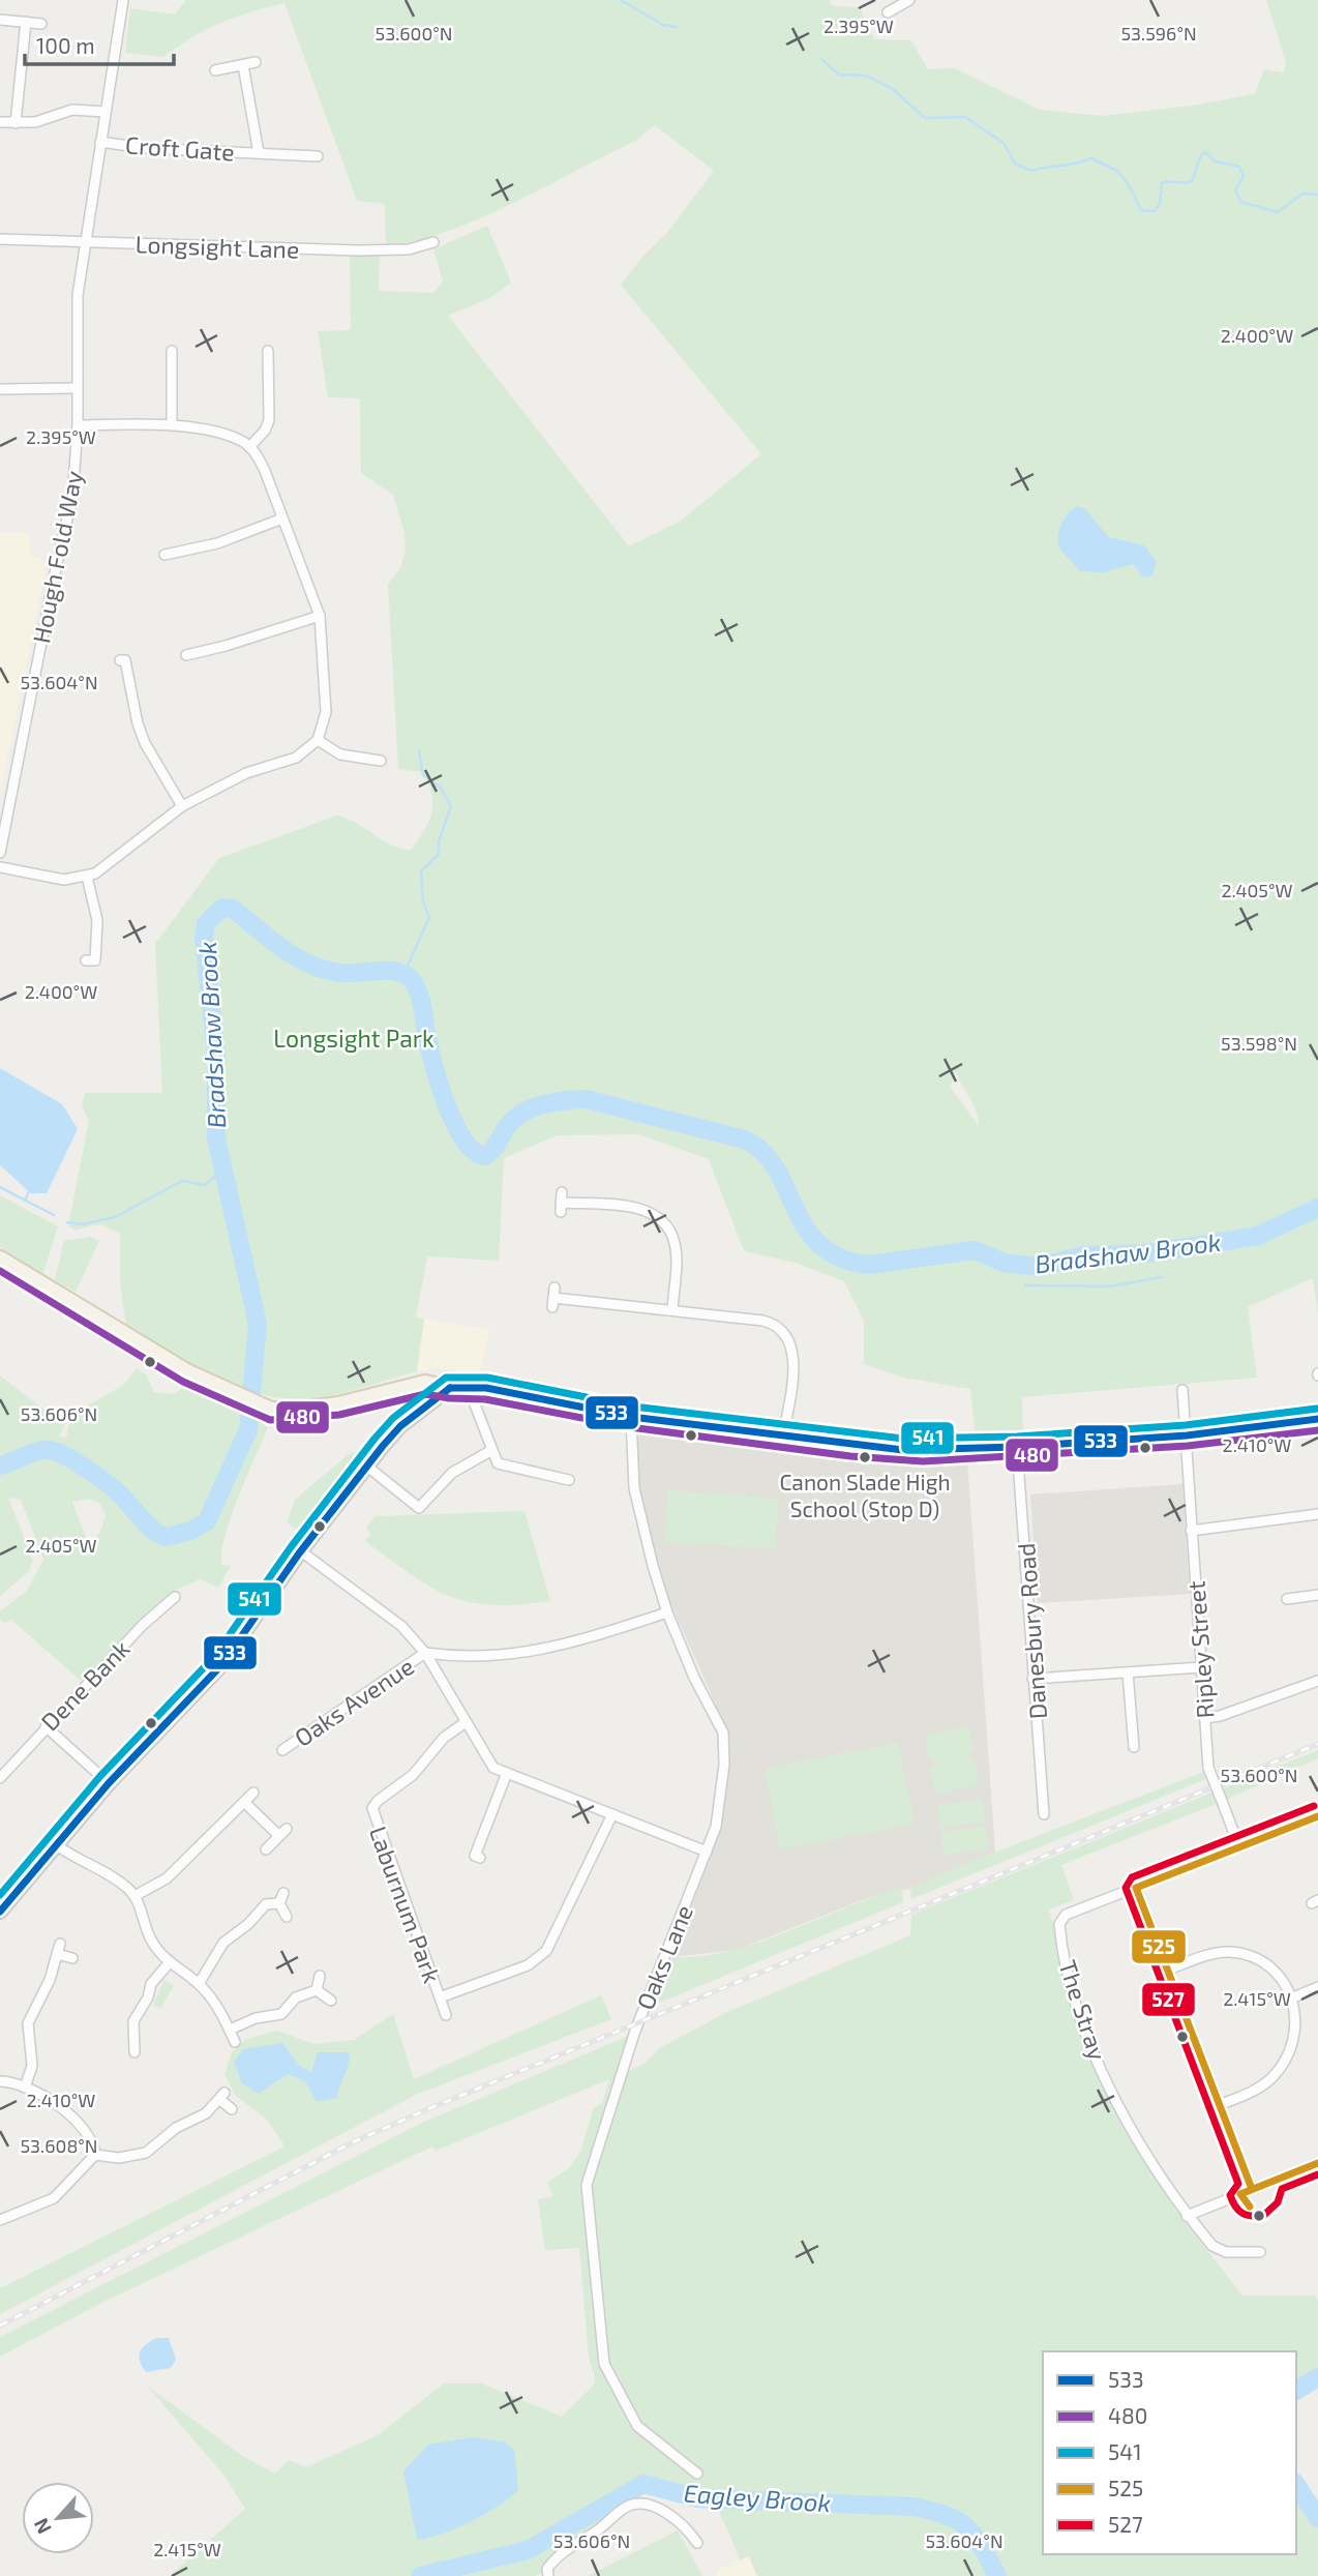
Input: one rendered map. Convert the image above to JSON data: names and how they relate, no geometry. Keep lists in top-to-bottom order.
{
  "streets": {
    "street": [
      "Croft Gate",
      "Longsight Lane",
      "Hough Fold Way",
      "Danesbury Road",
      "Ripley Street",
      "Dene Bank",
      "Oaks Avenue",
      "Laburnum Park",
      "Oaks Lane",
      "The Stray"
    ]
  },
  "crossings": [
    ["Croft Gate", "Hough Fold Way"],
    ["Longsight Lane", "Hough Fold Way"],
    ["Oaks Avenue", "Oaks Lane"]
  ],
  "water": ["Bradshaw Brook", "Eagley Brook"],
  "parks": ["Longsight Park"],
  "places": ["Canon Slade High School (Stop D)"],
  "lines": [
    "transit line 480",
    "transit line 541",
    "transit line 533",
    "transit line 527",
    "transit line 525"
  ],
  "legend": [
    "533",
    "480",
    "541",
    "525",
    "527"
  ],
  "scale_bar": "100 m",
  "north": "bottom left",
  "coordinates": [
    "2.395°W",
    "53.600°N",
    "53.596°N",
    "2.400°W",
    "53.604°N",
    "2.405°W",
    "53.598°N",
    "53.606°N",
    "2.410°W",
    "2.415°W",
    "53.608°N"
  ]
}
